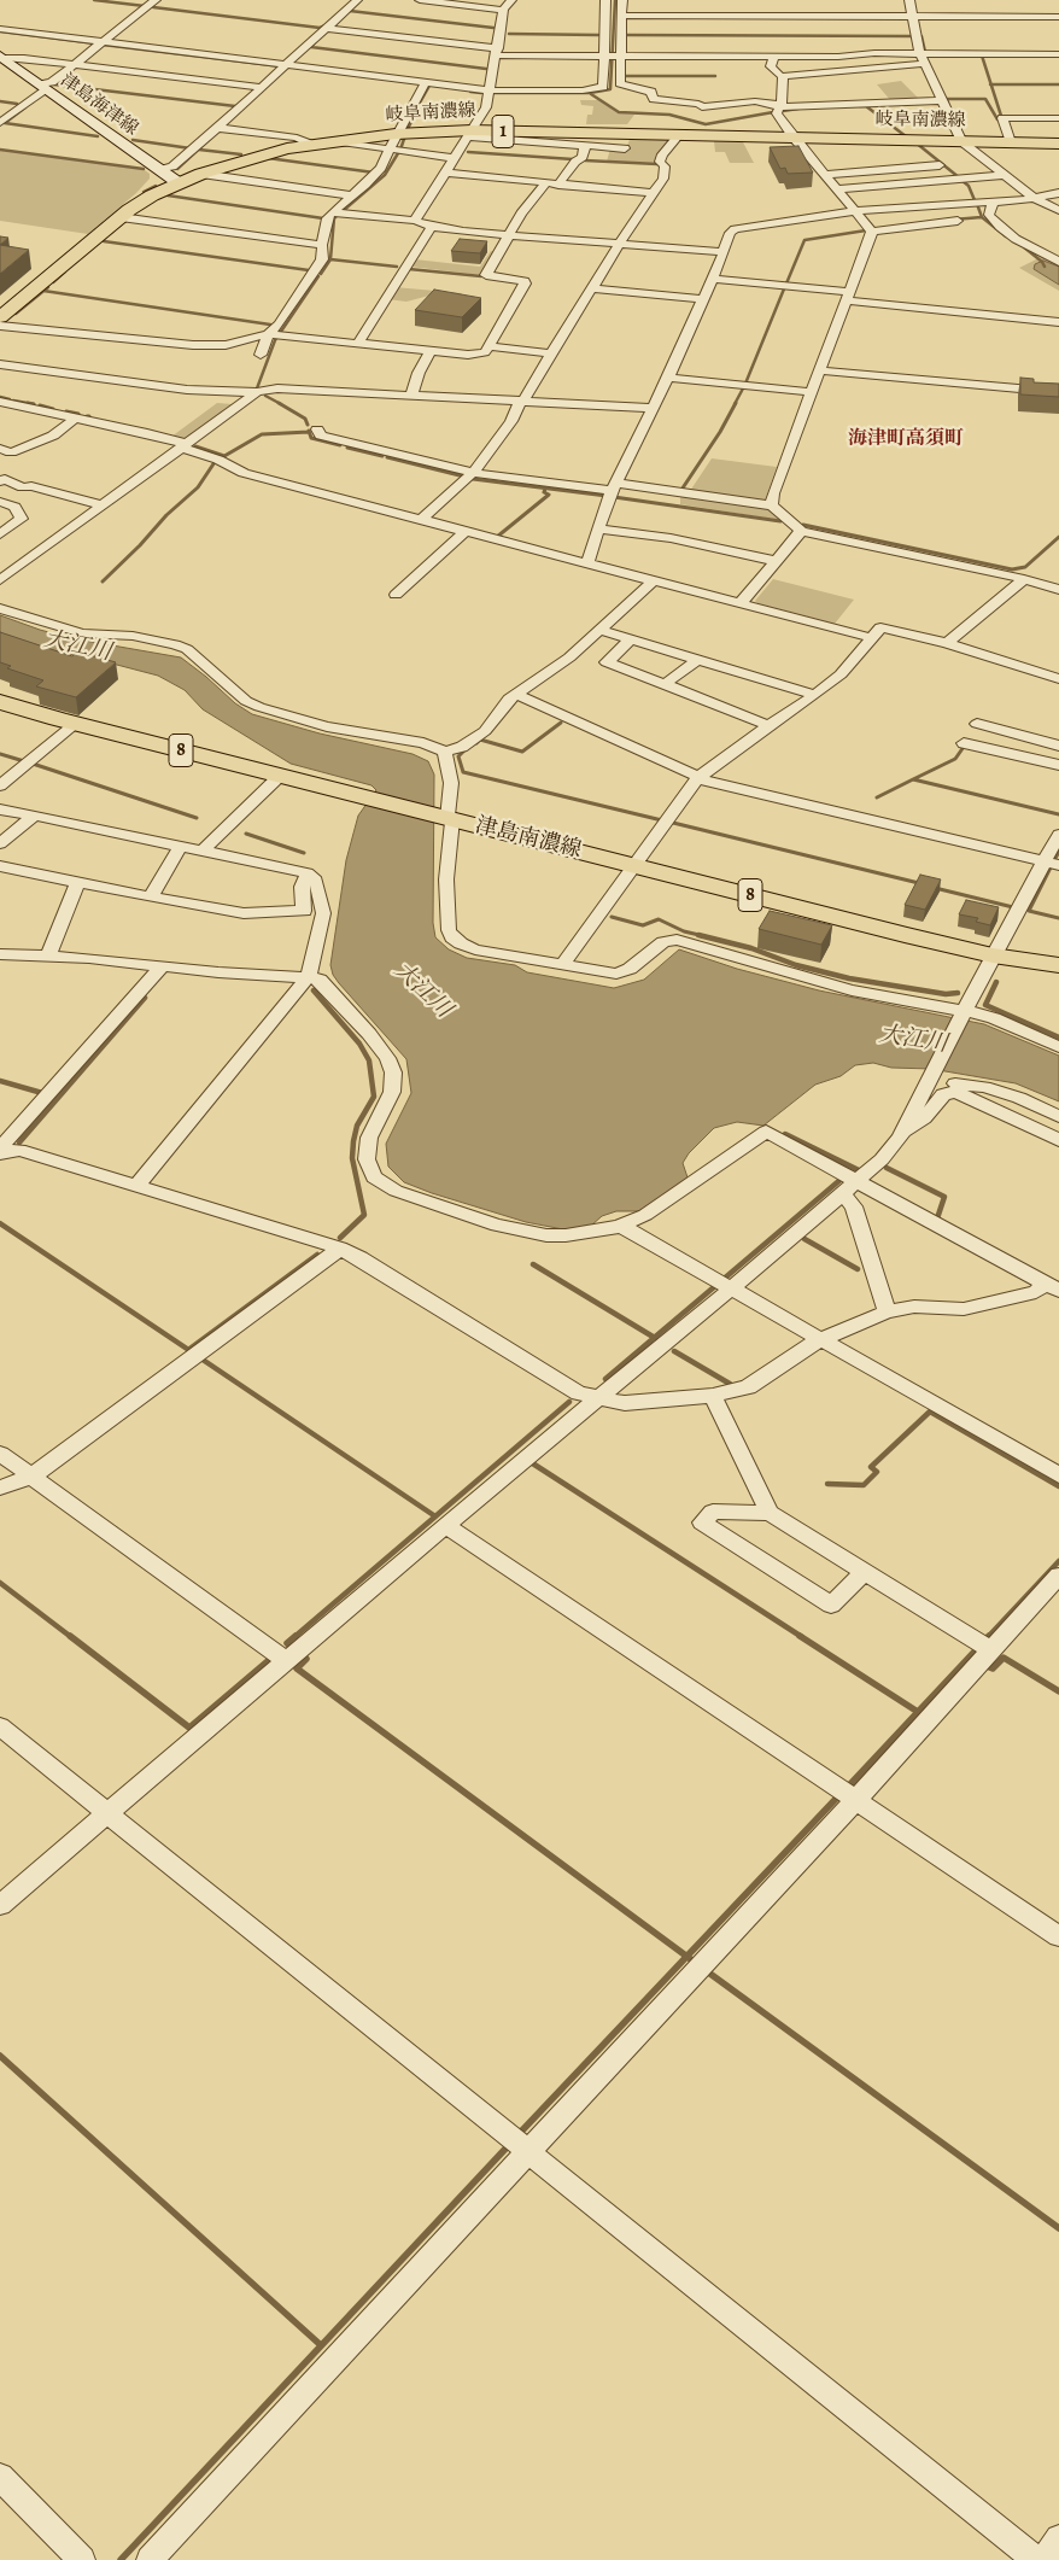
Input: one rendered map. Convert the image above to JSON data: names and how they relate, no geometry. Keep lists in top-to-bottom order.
{
  "streets": {
    "main road": [
      "津島海津線",
      "岐阜南濃線",
      "1",
      "8",
      "津島南濃線"
    ]
  },
  "crossings": [
    ["津島海津線", "岐阜南濃線"]
  ],
  "districts": ["海津町高須町"],
  "water": ["大江川"]
}
